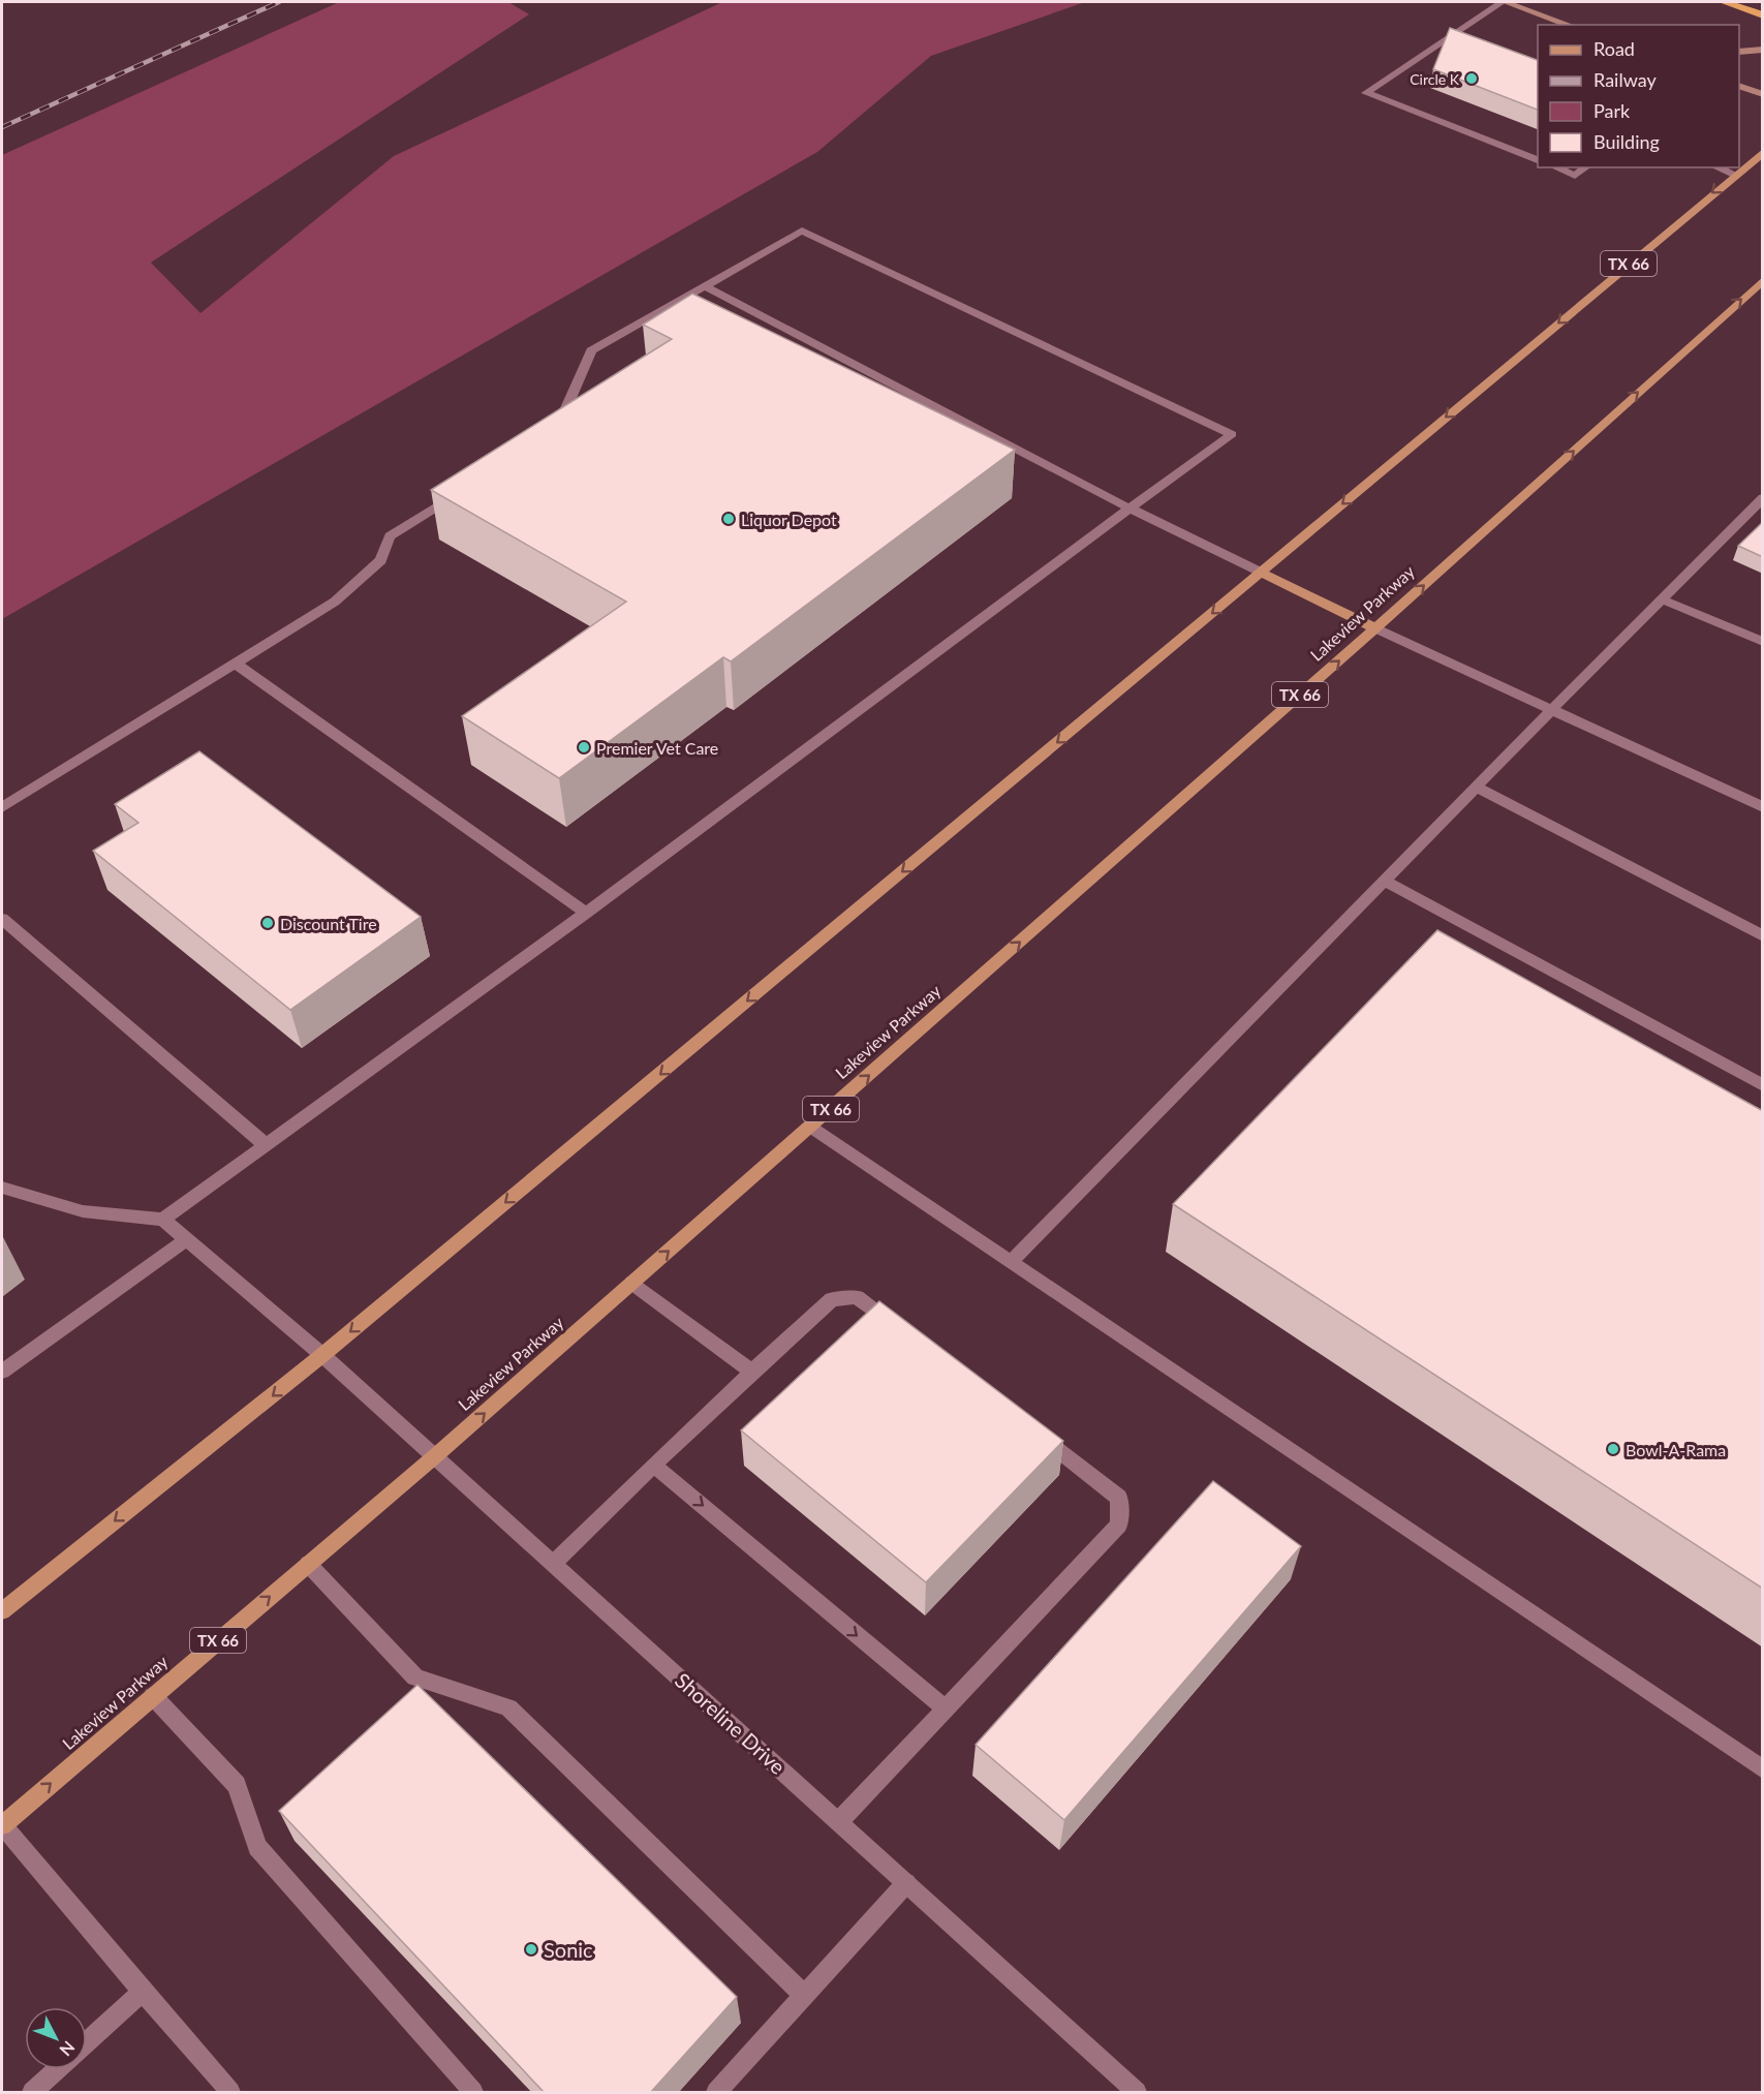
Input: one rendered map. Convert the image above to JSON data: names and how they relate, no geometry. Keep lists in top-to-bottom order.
{
  "streets": {
    "main road": ["TX 66", "Lakeview Parkway"],
    "street": ["Shoreline Drive"]
  },
  "crossings": [
    ["TX 66", "Shoreline Drive"],
    ["Lakeview Parkway", "Shoreline Drive"]
  ],
  "places": [
    "Circle K",
    "Liquor Depot",
    "Premier Vet Care",
    "Discount Tire",
    "Bowl-A-Rama",
    "Sonic"
  ],
  "legend": [
    "Road",
    "Railway",
    "Park",
    "Building"
  ],
  "north": "bottom right"
}
